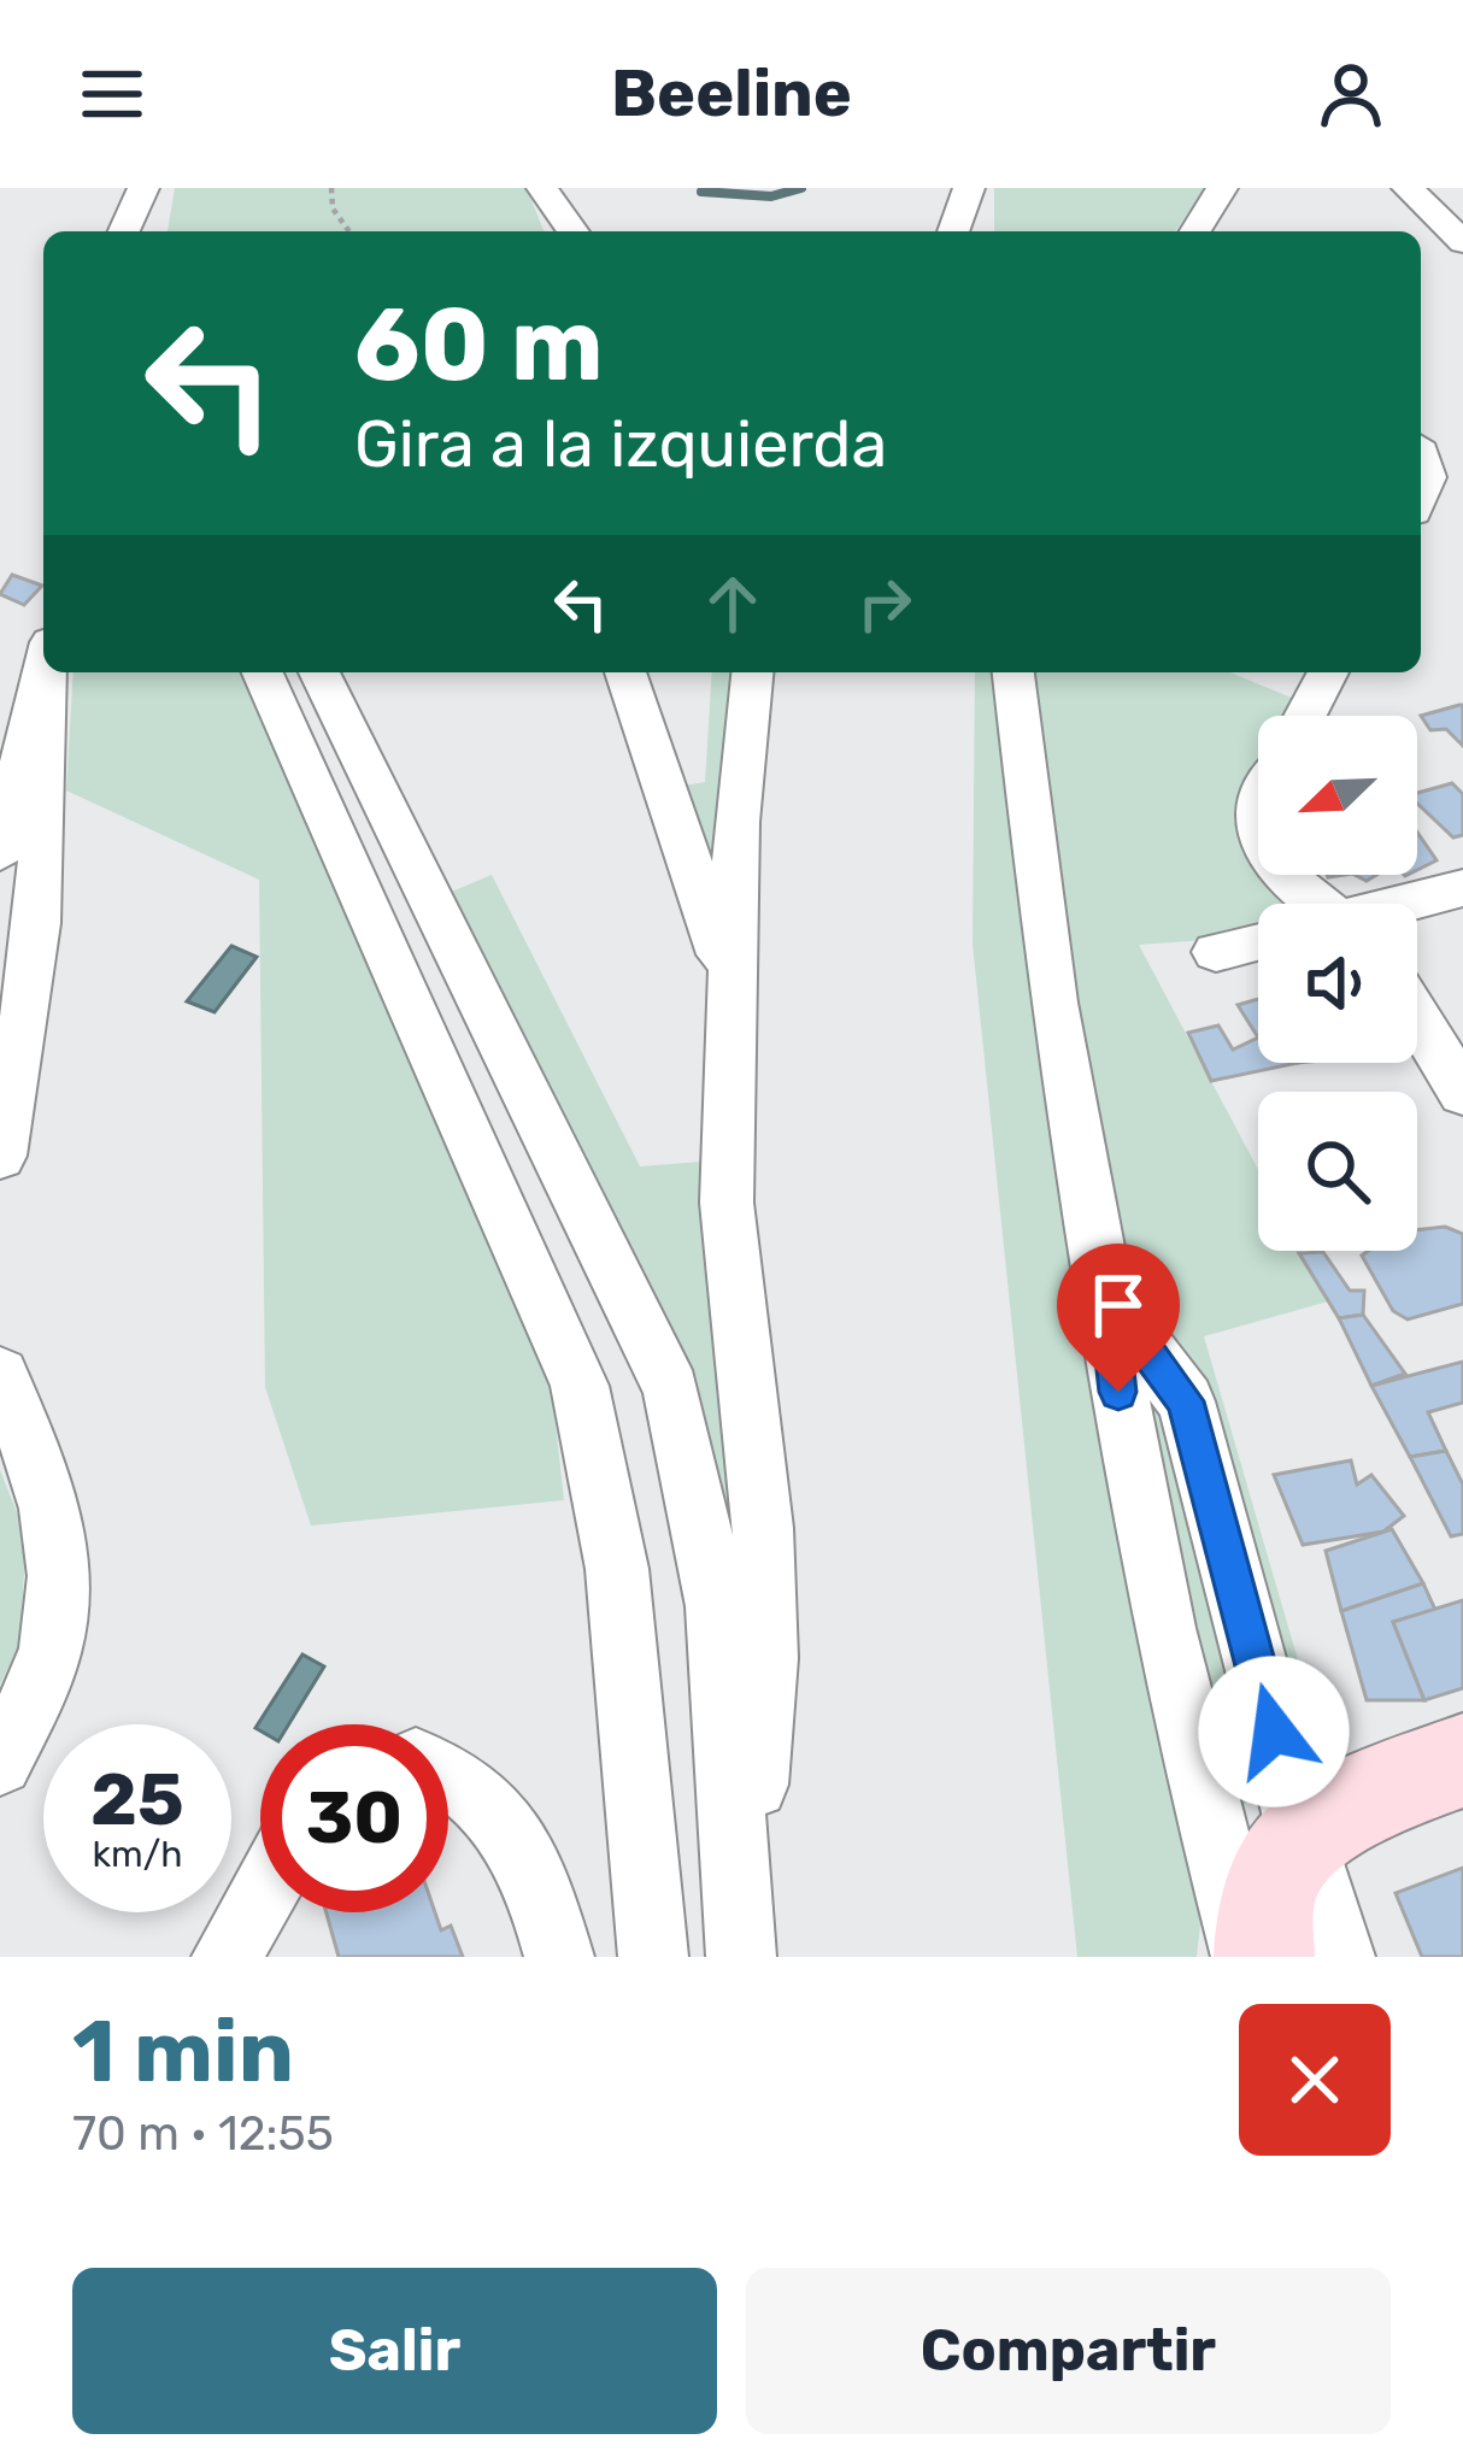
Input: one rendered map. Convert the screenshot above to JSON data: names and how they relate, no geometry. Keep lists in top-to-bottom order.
{
  "north": "bottom left",
  "page": {
    "header": "Beeline",
    "turn": ["60 m", "Gira a la izquierda"],
    "speed": "25 km/h",
    "limit": "30",
    "heading": ["1 min", "70 m · 12:55"],
    "buttons": ["Salir", "Compartir"]
  }
}
